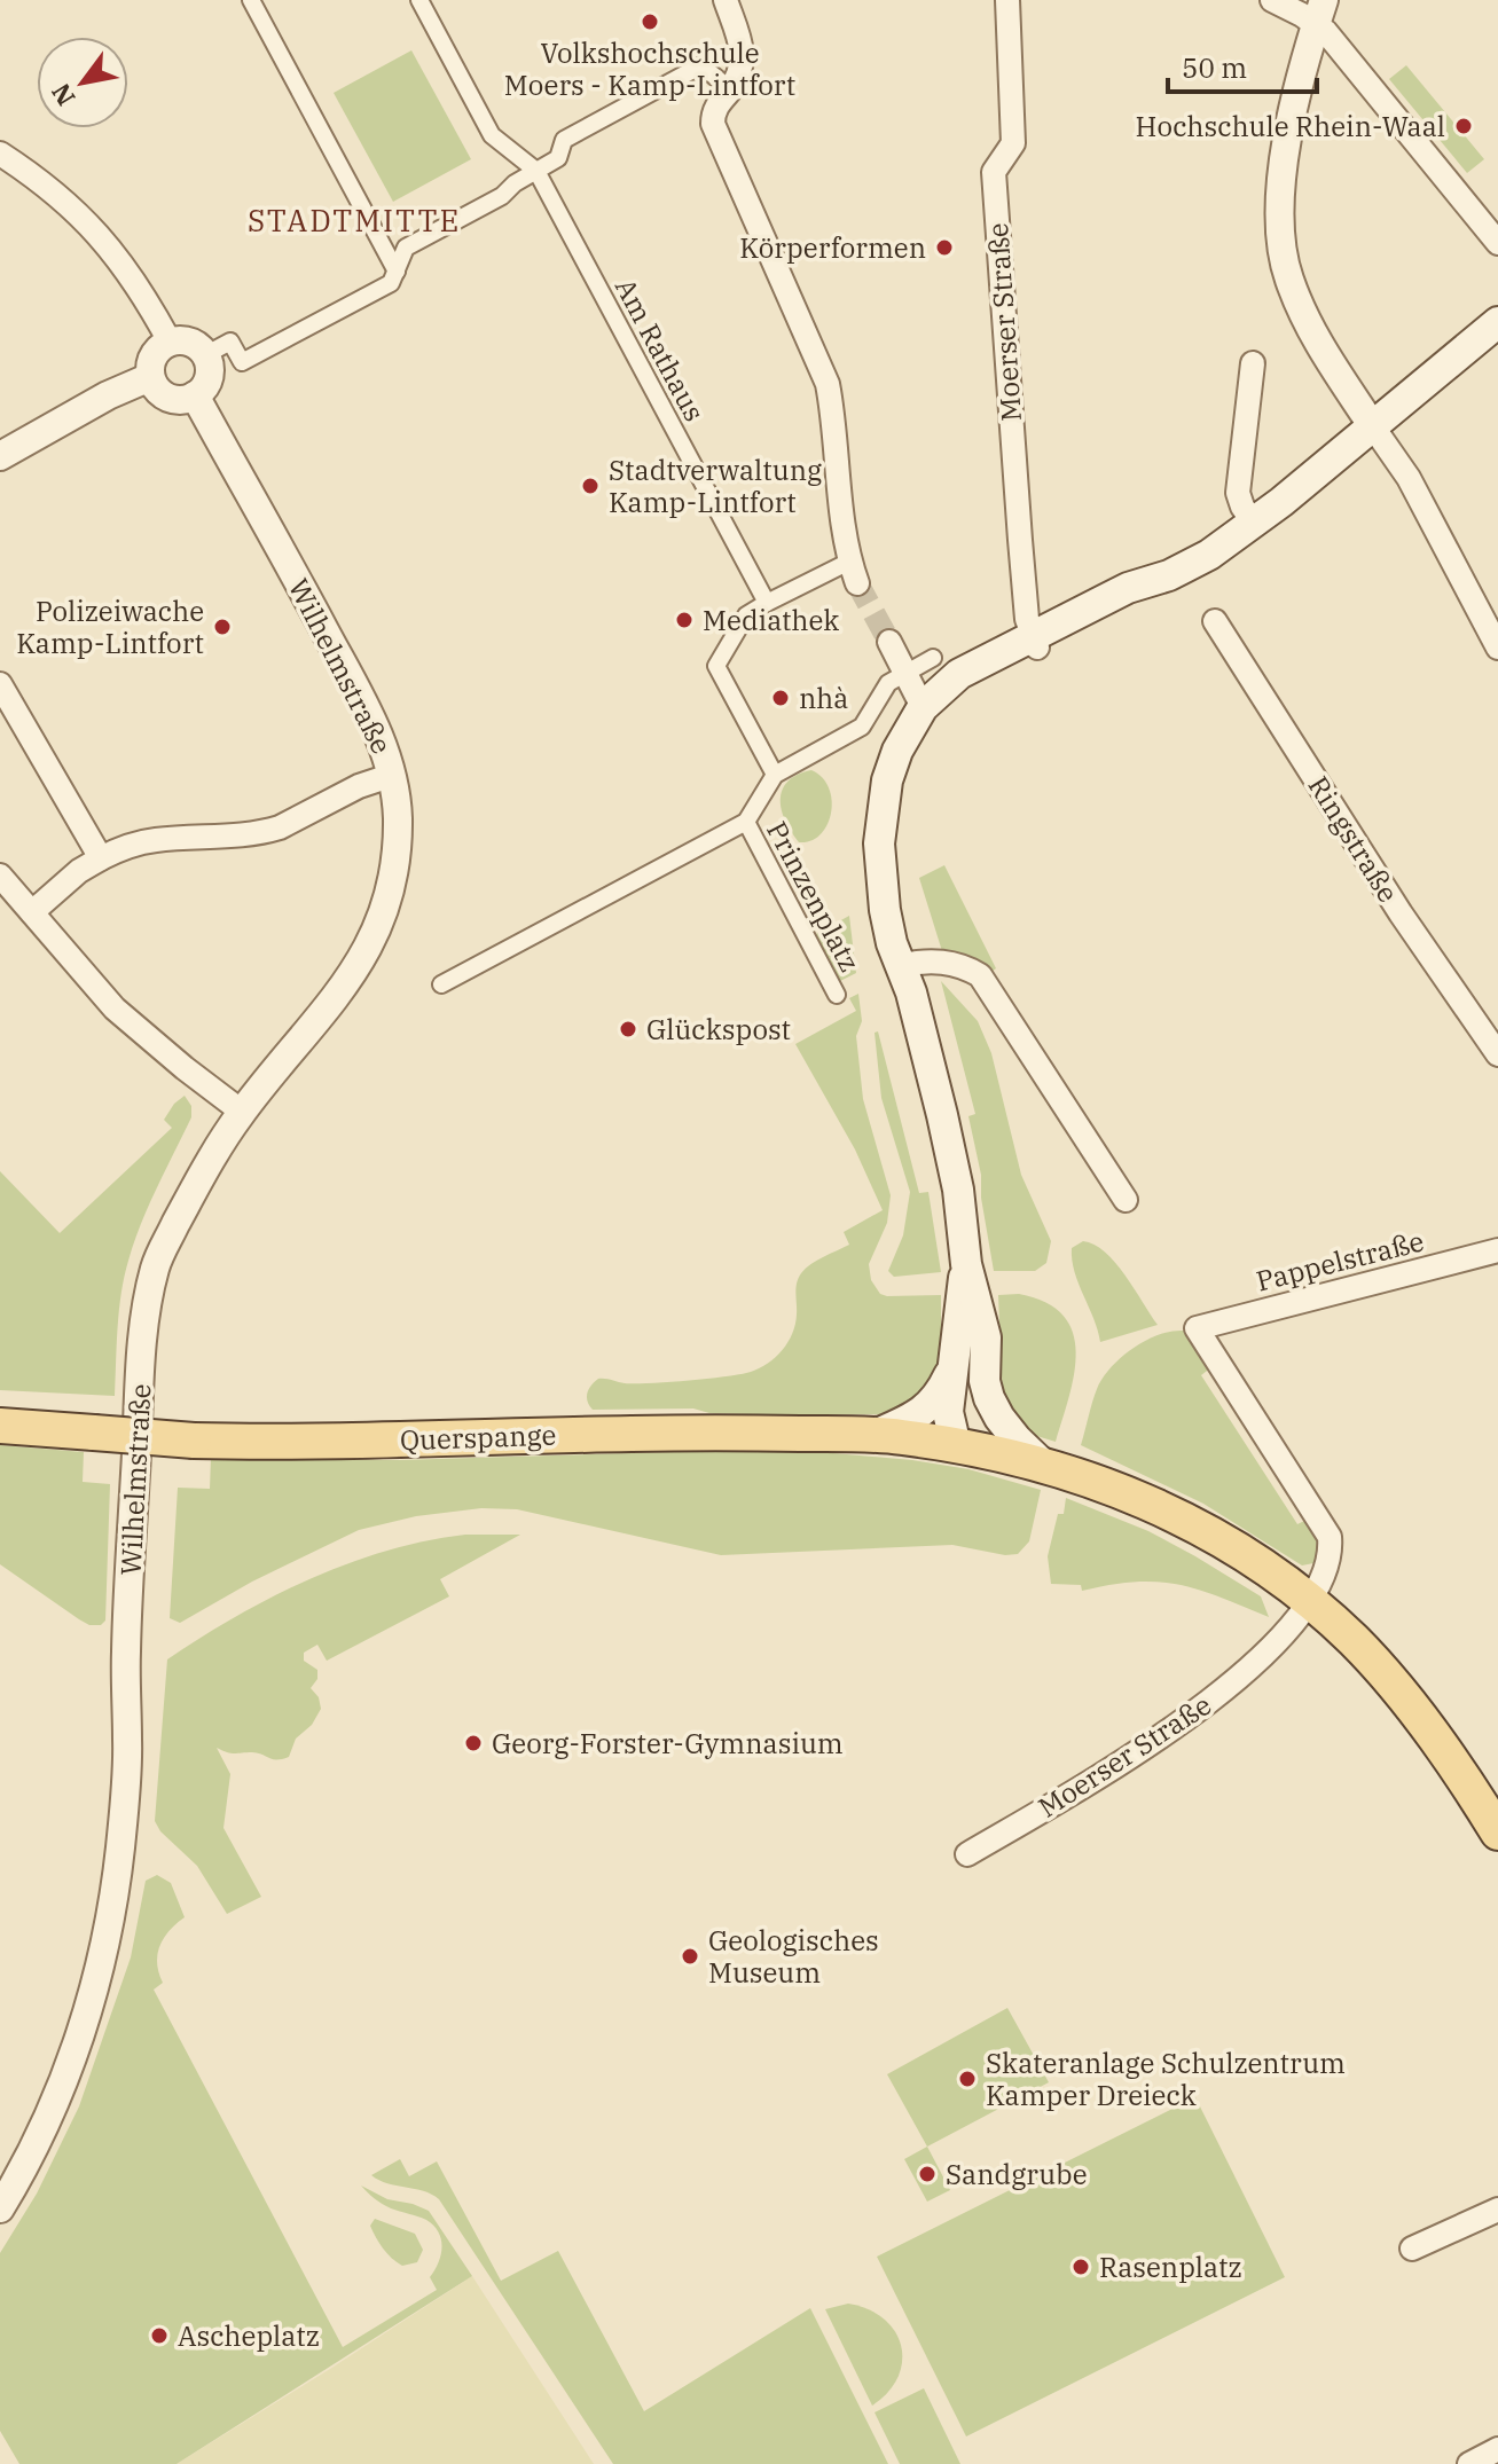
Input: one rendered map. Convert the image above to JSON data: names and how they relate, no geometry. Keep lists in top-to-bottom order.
{
  "streets": {
    "main road": ["Querspange"],
    "street": [
      "Moerser Straße",
      "Am Rathaus",
      "Wilhelmstraße",
      "Ringstraße",
      "Prinzenplatz",
      "Pappelstraße"
    ]
  },
  "crossings": [
    ["Moerser Straße", "Pappelstraße"]
  ],
  "districts": ["STADTMITTE"],
  "places": [
    "Volkshochschule Moers - Kamp-Lintfort",
    "Hochschule Rhein-Waal",
    "Körperformen",
    "Stadtverwaltung Kamp-Lintfort",
    "Mediathek",
    "Polizeiwache Kamp-Lintfort",
    "nhà",
    "Glückspost",
    "Georg-Forster-Gymnasium",
    "Geologisches Museum",
    "Skateranlage Schulzentrum Kamper Dreieck",
    "Sandgrube",
    "Rasenplatz",
    "Ascheplatz"
  ],
  "scale_bar": "50 m",
  "north": "bottom left"
}
